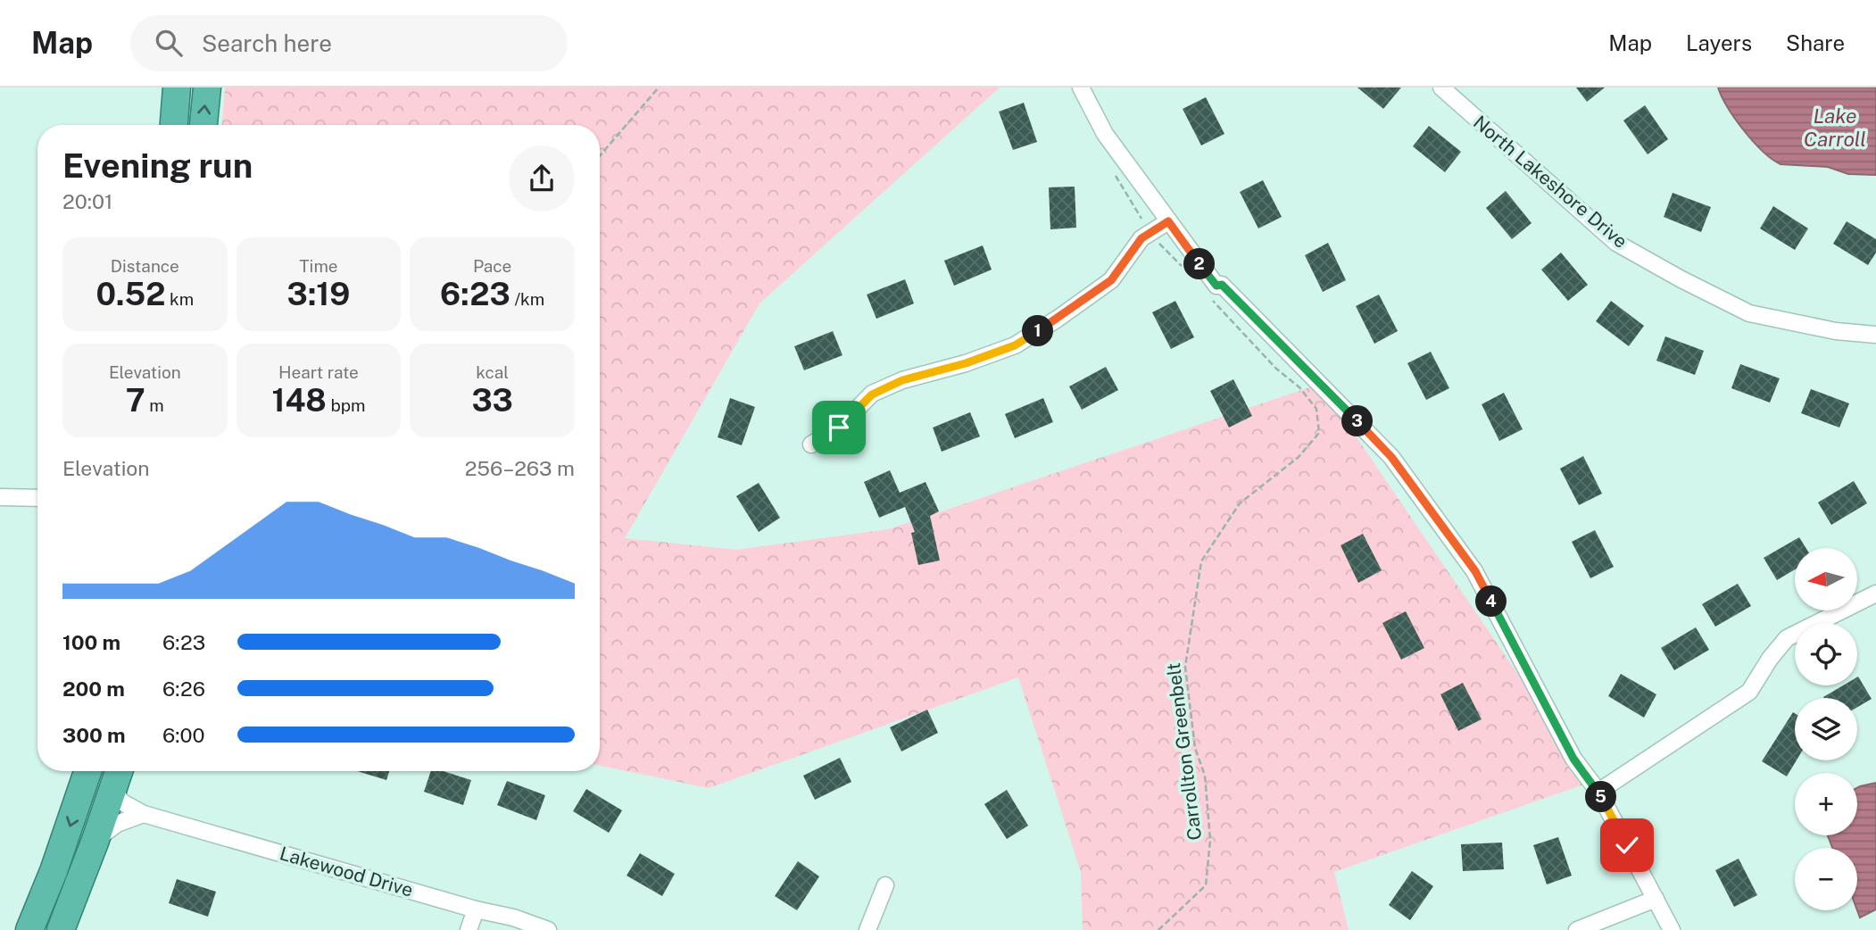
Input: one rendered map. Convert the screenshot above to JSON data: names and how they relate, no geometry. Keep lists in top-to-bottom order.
{
  "streets": {
    "street": ["North Lakeshore Drive", "Lakewood Drive"],
    "path": ["Carrollton Greenbelt"]
  },
  "water": ["Lake Carroll"],
  "north": "left",
  "page": {
    "header": "Map",
    "search": "Search here",
    "nav": ["Map", "Layers", "Share"],
    "heading": ["Evening run", "20:01"],
    "stats": [
      ["Distance", "0.52 km"],
      ["Time", "3:19"],
      ["Pace", "6:23 /km"],
      ["Elevation", "7 m"],
      ["Heart rate", "148 bpm"],
      ["kcal", "33"]
    ],
    "pins": [
      "2",
      "1",
      "3",
      "4",
      "5"
    ],
    "chart": ["Elevation", "256–263 m"],
    "map_buttons": ["+", "−"],
    "list": [
      {
        "name": "100 m",
        "note": "6:23"
      },
      {
        "name": "200 m",
        "note": "6:26"
      },
      {
        "name": "300 m",
        "note": "6:00"
      }
    ]
  }
}
